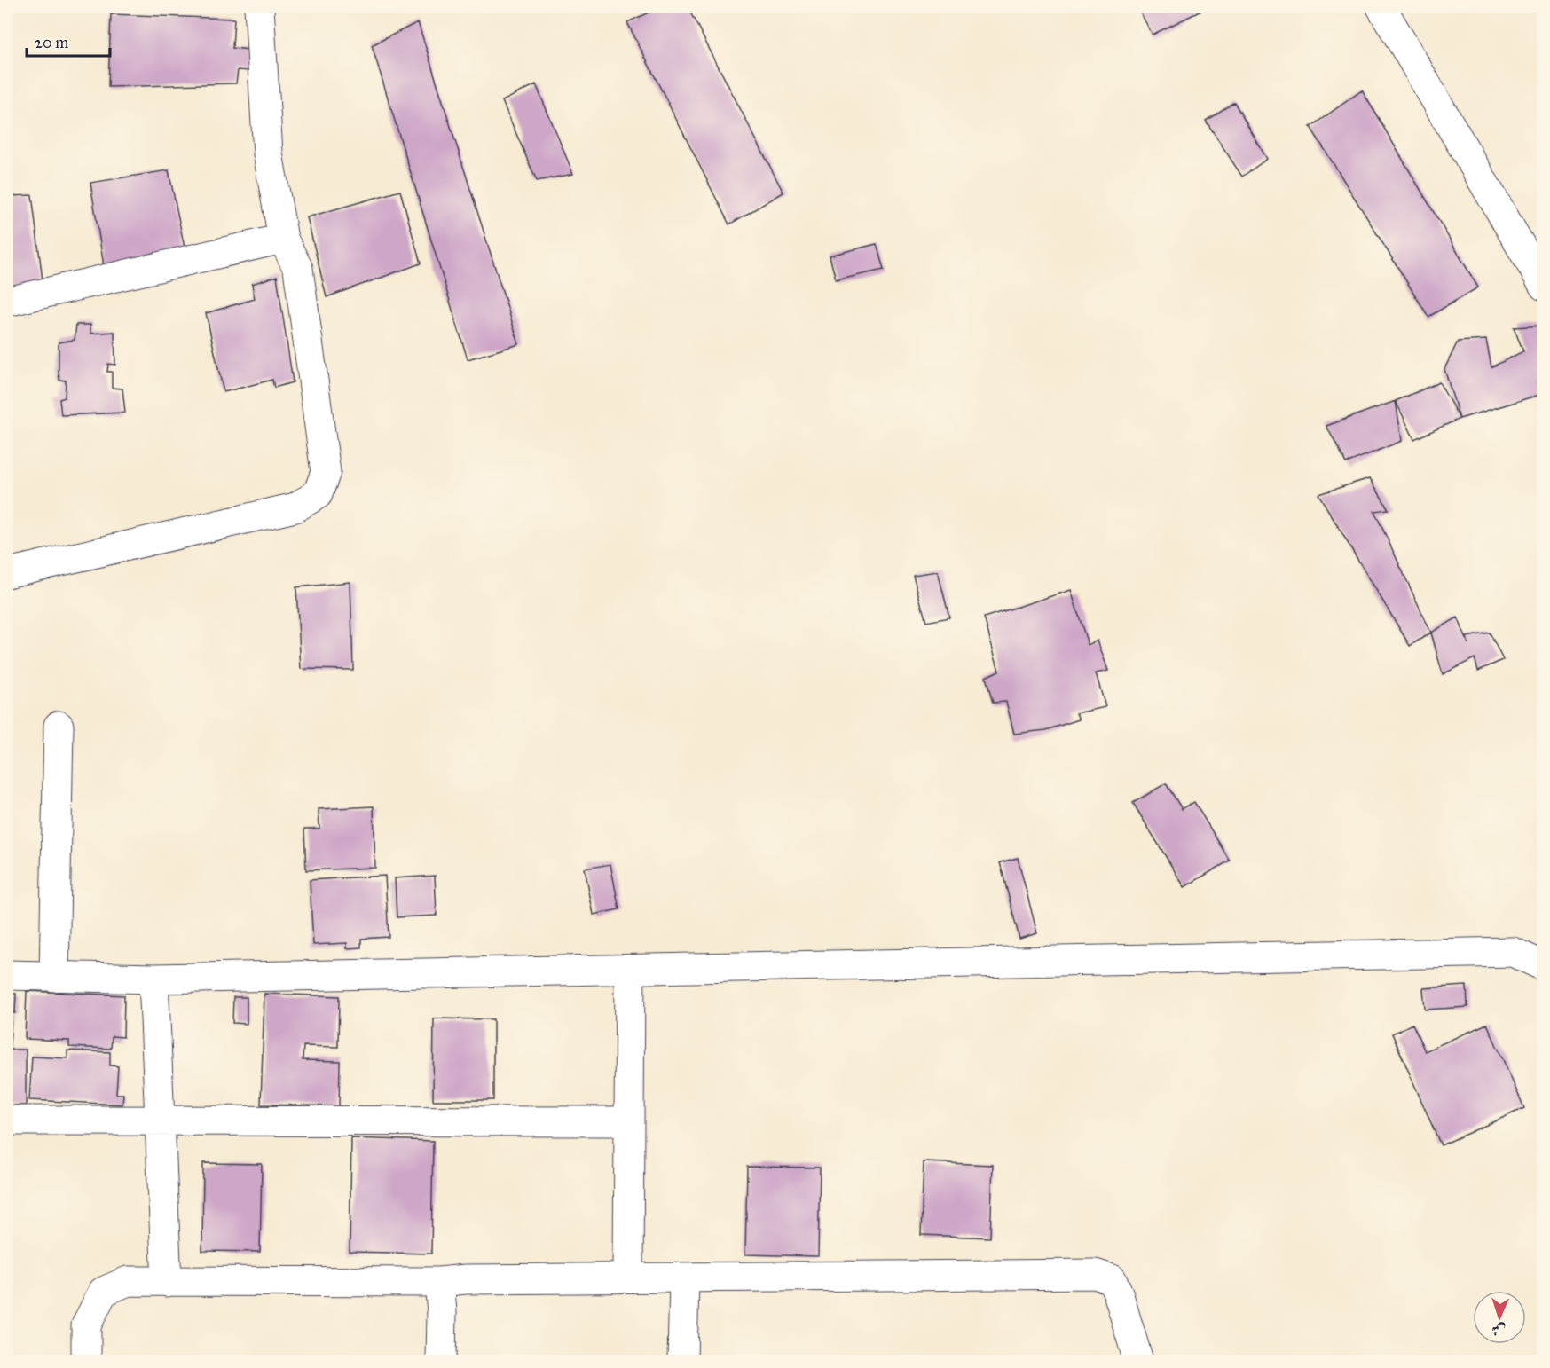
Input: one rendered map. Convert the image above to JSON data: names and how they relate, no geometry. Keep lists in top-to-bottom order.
{
  "scale_bar": "20 m",
  "north": "bottom"
}
